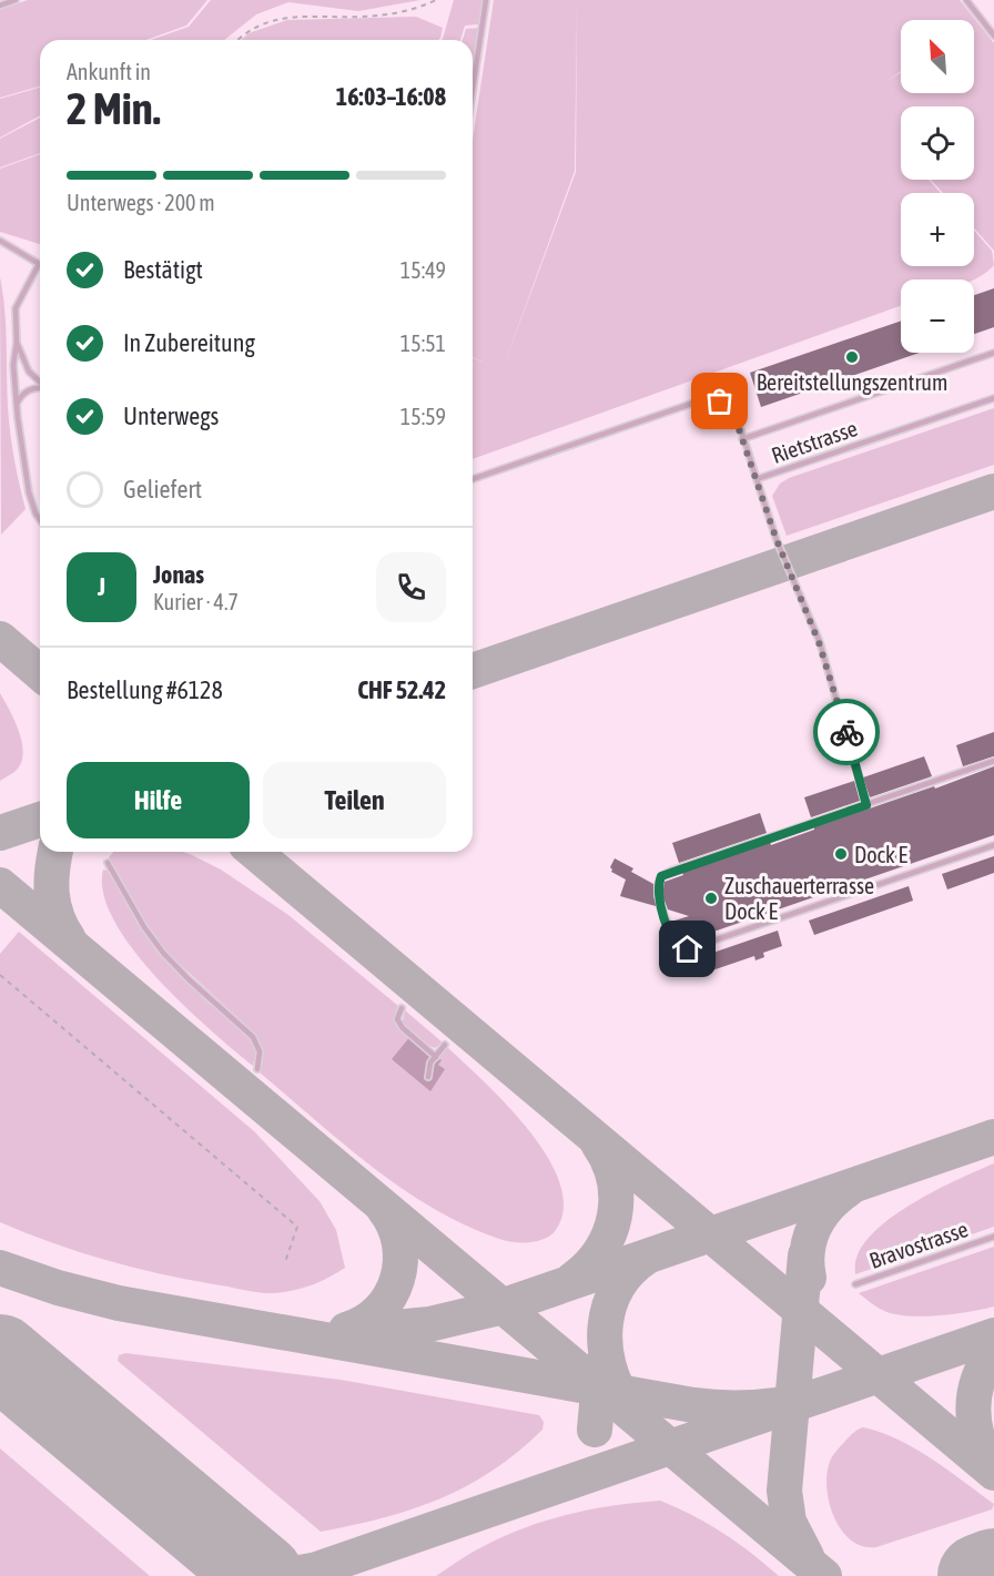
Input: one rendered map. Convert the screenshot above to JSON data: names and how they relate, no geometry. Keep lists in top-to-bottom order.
{
  "streets": {
    "lane": ["Rietstrasse", "Bravostrasse"]
  },
  "places": ["Bereitstellungszentrum", "Dock E", "Zuschauerterrasse Dock E"],
  "north": "top left",
  "page": {
    "map_buttons": ["+", "−"],
    "heading": ["2 Min.", "Ankunft in", "16:03–16:08"],
    "panel": [
      "Jonas",
      "Kurier · 4.7",
      "Bestellung #6128",
      "CHF 52.42"
    ],
    "bar": "Unterwegs · 200 m",
    "list": [
      ["Bestätigt", "15:49"],
      ["In Zubereitung", "15:51"],
      ["Unterwegs", "15:59"],
      "Geliefert"
    ],
    "round": "J",
    "buttons": ["Hilfe", "Teilen"]
  }
}
